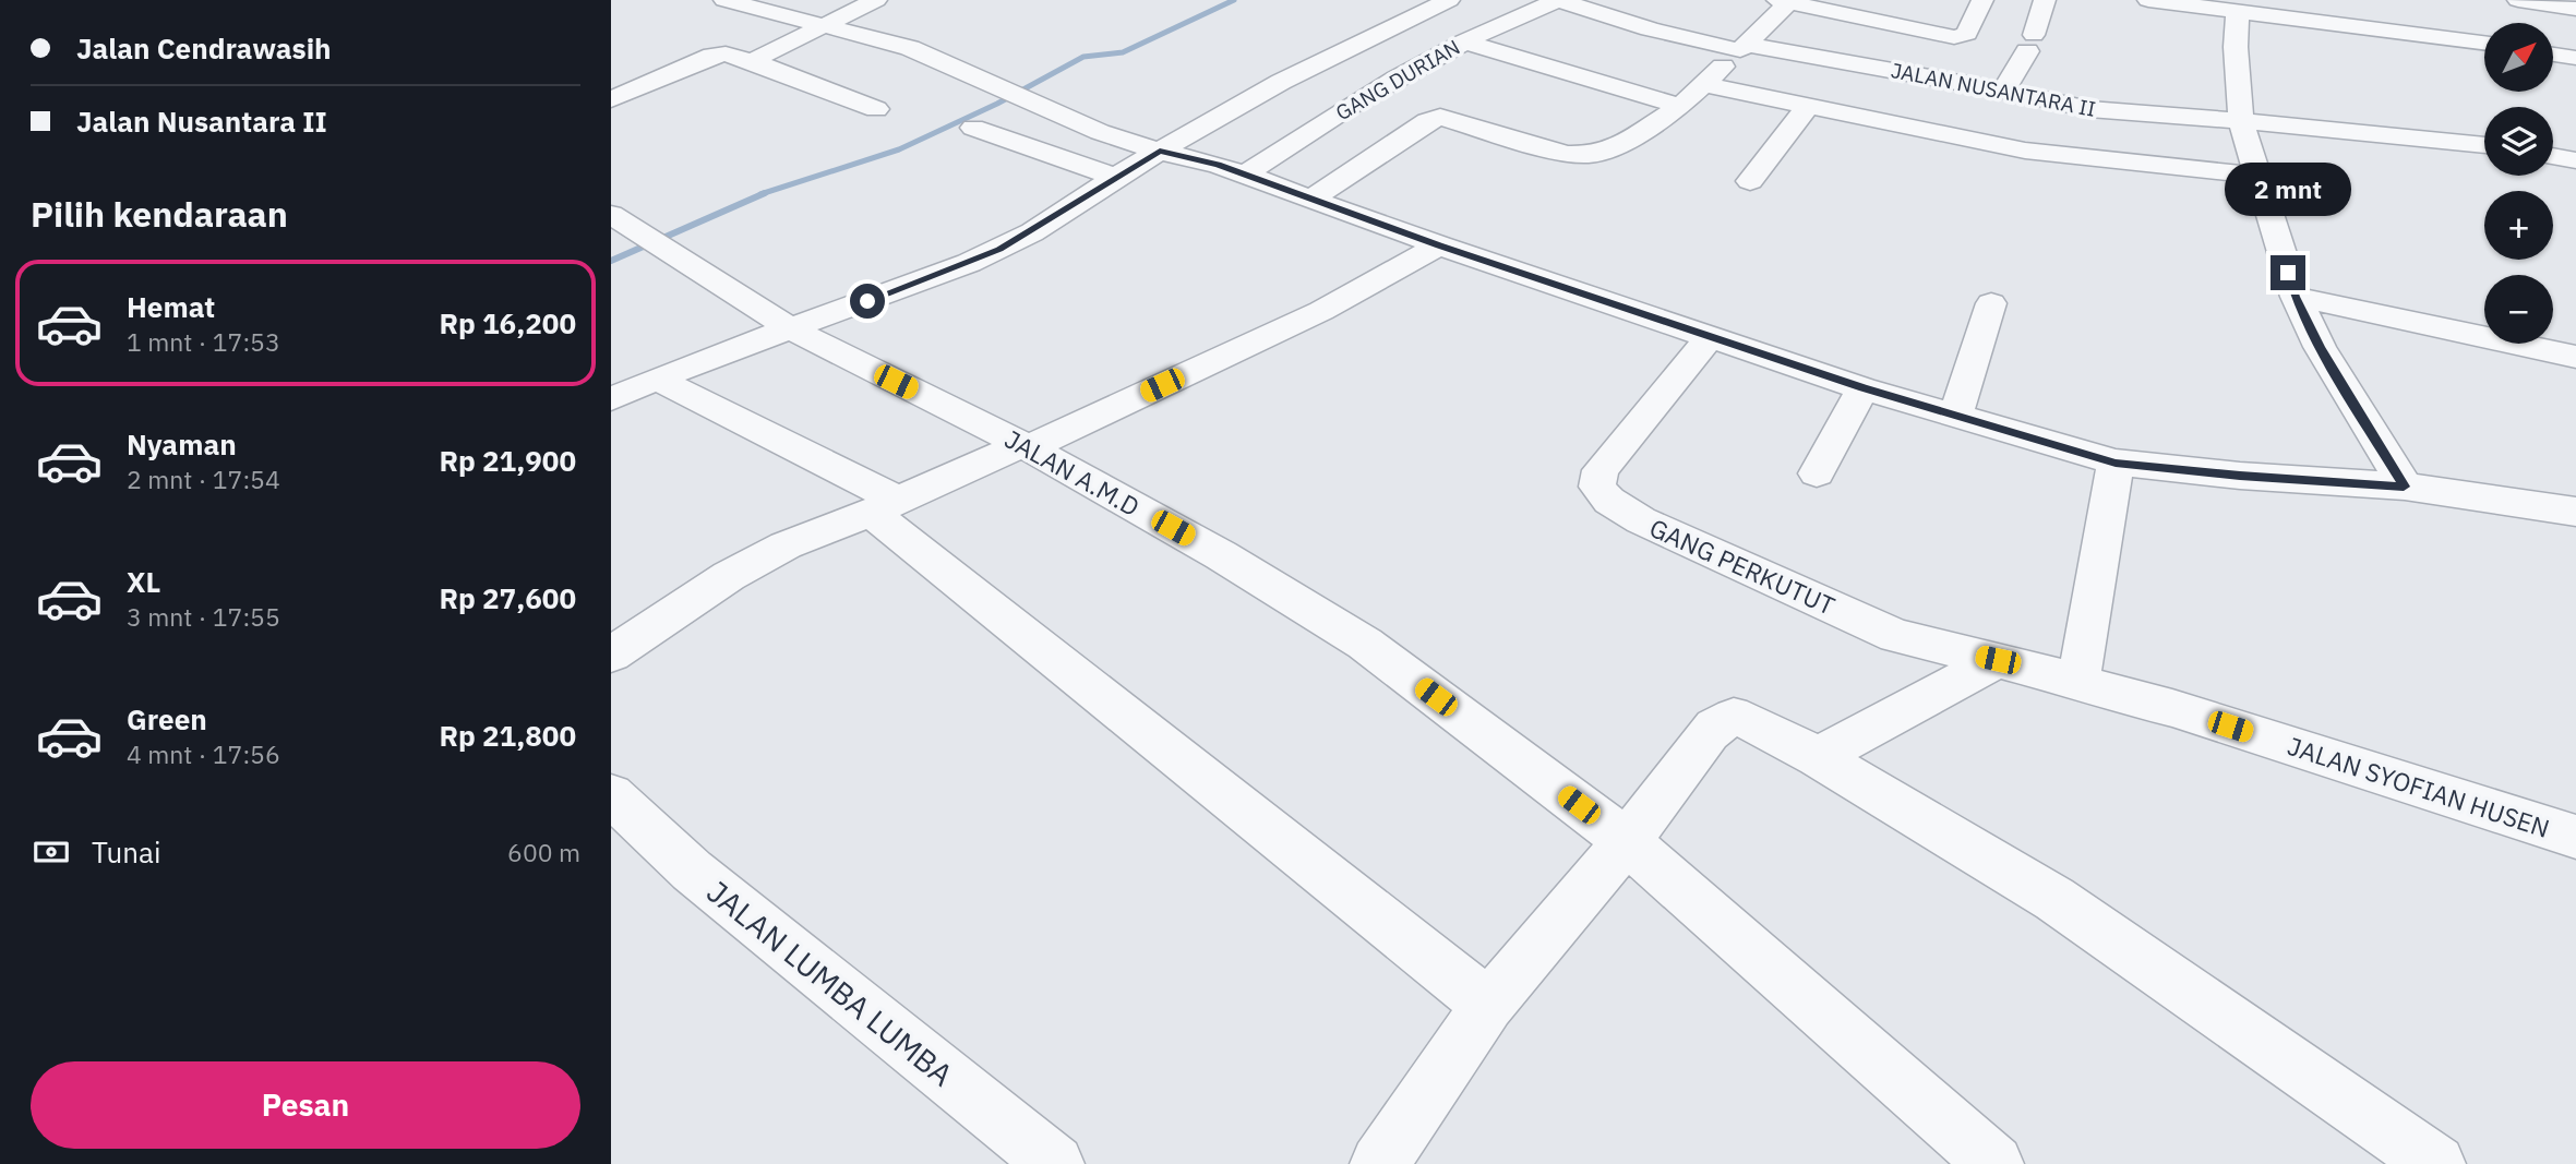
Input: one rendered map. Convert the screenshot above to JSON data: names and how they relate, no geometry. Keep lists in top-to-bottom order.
{
  "streets": {
    "street": [
      "GANG DURIAN",
      "JALAN NUSANTARA II",
      "JALAN A.M.D",
      "GANG PERKUTUT",
      "JALAN SYOFIAN HUSEN",
      "JALAN LUMBA LUMBA"
    ]
  },
  "crossings": [
    ["GANG DURIAN", "JALAN NUSANTARA II"],
    ["GANG PERKUTUT", "JALAN SYOFIAN HUSEN"]
  ],
  "north": "top right",
  "page": {
    "banner": ["Jalan Cendrawasih", "Jalan Nusantara II"],
    "map_buttons": ["+", "−"],
    "bubble": "2 mnt",
    "heading": "Pilih kendaraan",
    "list": [
      {
        "name": "Hemat",
        "note": "1 mnt · 17:53",
        "value": "Rp 16,200"
      },
      {
        "name": "Nyaman",
        "note": "2 mnt · 17:54",
        "value": "Rp 21,900"
      },
      {
        "name": "XL",
        "note": "3 mnt · 17:55",
        "value": "Rp 27,600"
      },
      {
        "name": "Green",
        "note": "4 mnt · 17:56",
        "value": "Rp 21,800"
      }
    ],
    "pay": ["Tunai", "600 m"],
    "buttons": "Pesan"
  }
}
